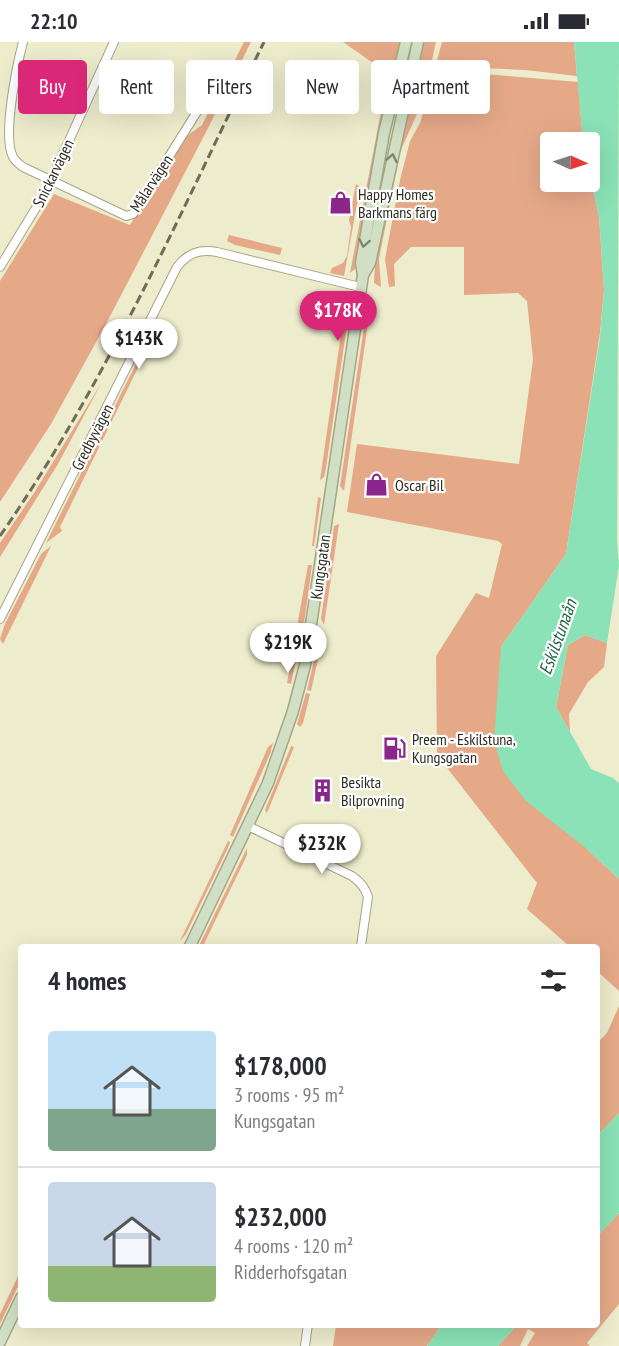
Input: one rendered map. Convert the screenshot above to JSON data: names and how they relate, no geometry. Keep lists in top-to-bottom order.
{
  "streets": {
    "main road": ["Kungsgatan"],
    "street": ["Snickarvägen", "Målarvägen", "Gredbyvägen"]
  },
  "crossings": [
    ["Snickarvägen", "Målarvägen"],
    ["Gredbyvägen", "Kungsgatan"]
  ],
  "water": ["Eskilstunaån"],
  "places": {
    "shop": ["Happy Homes Barkmans färg", "Oscar Bil"],
    "fuel station": ["Preem - Eskilstuna, Kungsgatan"],
    "building": ["Besikta Bilprovning"]
  },
  "north": "right",
  "page": {
    "status": "22:10",
    "chip": [
      "Buy",
      "Rent",
      "Filters",
      "New",
      "Apartment"
    ],
    "price": [
      "$178K",
      "$143K",
      "$219K",
      "$232K"
    ],
    "heading": "4 homes",
    "list": [
      {
        "name": "$178,000",
        "note": "3 rooms · 95 m² · Kungsgatan"
      },
      {
        "name": "$232,000",
        "note": "4 rooms · 120 m² · Ridderhofsgatan"
      }
    ]
  }
}
